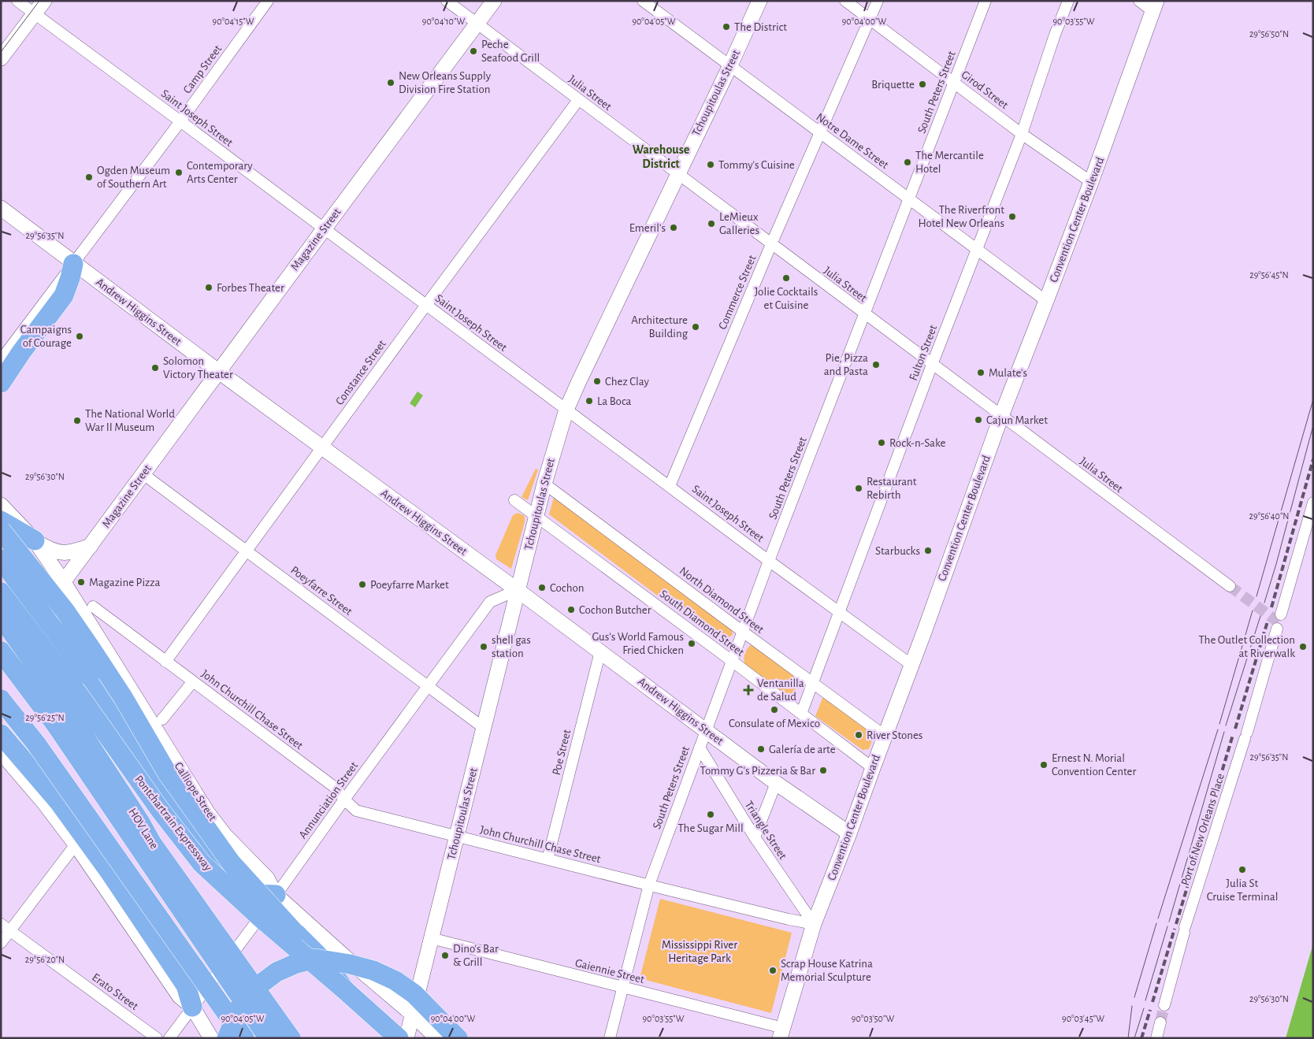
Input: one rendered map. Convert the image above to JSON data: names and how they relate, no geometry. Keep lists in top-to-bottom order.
{
  "streets": {
    "highway": ["Pontchartrain Expressway", "HOV Lane"],
    "street": [
      "Camp Street",
      "Girod Street",
      "South Peters Street",
      "Julia Street",
      "Tchoupitoulas Street",
      "Saint Joseph Street",
      "Notre Dame Street",
      "Convention Center Boulevard",
      "Magazine Street",
      "Commerce Street",
      "Andrew Higgins Street",
      "Fulton Street",
      "Constance Street",
      "Poeyfarre Street",
      "North Diamond Street",
      "South Diamond Street",
      "John Churchill Chase Street",
      "Poe Street",
      "Calliope Street",
      "Annunciation Street",
      "Port of New Orleans Place",
      "Triangle Street",
      "Gaiennie Street",
      "Erato Street"
    ]
  },
  "crossings": [
    ["Camp Street", "Saint Joseph Street"],
    ["Camp Street", "Andrew Higgins Street"],
    ["Girod Street", "South Peters Street"],
    ["Girod Street", "Convention Center Boulevard"],
    ["Girod Street", "Commerce Street"],
    ["Girod Street", "Fulton Street"],
    ["South Peters Street", "Julia Street"],
    ["South Peters Street", "Saint Joseph Street"],
    ["South Peters Street", "Notre Dame Street"],
    ["South Peters Street", "Andrew Higgins Street"],
    ["South Peters Street", "North Diamond Street"],
    ["South Peters Street", "South Diamond Street"],
    ["South Peters Street", "John Churchill Chase Street"],
    ["South Peters Street", "Triangle Street"],
    ["South Peters Street", "Gaiennie Street"],
    ["Julia Street", "Tchoupitoulas Street"],
    ["Julia Street", "Convention Center Boulevard"],
    ["Julia Street", "Magazine Street"],
    ["Julia Street", "Commerce Street"],
    ["Julia Street", "Fulton Street"],
    ["Julia Street", "Constance Street"],
    ["Tchoupitoulas Street", "Saint Joseph Street"],
    ["Tchoupitoulas Street", "Notre Dame Street"],
    ["Tchoupitoulas Street", "Andrew Higgins Street"],
    ["Tchoupitoulas Street", "Poeyfarre Street"],
    ["Tchoupitoulas Street", "North Diamond Street"],
    ["Tchoupitoulas Street", "South Diamond Street"],
    ["Tchoupitoulas Street", "John Churchill Chase Street"],
    ["Tchoupitoulas Street", "Calliope Street"],
    ["Tchoupitoulas Street", "Annunciation Street"],
    ["Tchoupitoulas Street", "Gaiennie Street"],
    ["Saint Joseph Street", "Convention Center Boulevard"],
    ["Saint Joseph Street", "Magazine Street"],
    ["Saint Joseph Street", "Commerce Street"],
    ["Saint Joseph Street", "Fulton Street"],
    ["Saint Joseph Street", "Constance Street"],
    ["Notre Dame Street", "Convention Center Boulevard"],
    ["Notre Dame Street", "Commerce Street"],
    ["Notre Dame Street", "Fulton Street"],
    ["Convention Center Boulevard", "Andrew Higgins Street"],
    ["Convention Center Boulevard", "North Diamond Street"],
    ["Convention Center Boulevard", "South Diamond Street"],
    ["Convention Center Boulevard", "John Churchill Chase Street"],
    ["Convention Center Boulevard", "Triangle Street"],
    ["Convention Center Boulevard", "Gaiennie Street"],
    ["Magazine Street", "Andrew Higgins Street"],
    ["Magazine Street", "Poeyfarre Street"],
    ["Magazine Street", "Calliope Street"],
    ["Andrew Higgins Street", "Constance Street"],
    ["Andrew Higgins Street", "Poe Street"],
    ["Andrew Higgins Street", "Annunciation Street"],
    ["Fulton Street", "North Diamond Street"],
    ["Fulton Street", "South Diamond Street"],
    ["Constance Street", "Poeyfarre Street"],
    ["Constance Street", "John Churchill Chase Street"],
    ["Poeyfarre Street", "Annunciation Street"],
    ["John Churchill Chase Street", "Poe Street"],
    ["John Churchill Chase Street", "Annunciation Street"],
    ["John Churchill Chase Street", "Triangle Street"],
    ["Calliope Street", "Annunciation Street"]
  ],
  "districts": ["Warehouse District"],
  "parks": ["Mississippi River Heritage Park"],
  "places": {
    "other": [
      "The District",
      "Peche Seafood Grill",
      "New Orleans Supply Division Fire Station",
      "Briquette",
      "The Mercantile Hotel",
      "Tommy's Cuisine",
      "Contemporary Arts Center",
      "Ogden Museum of Southern Art",
      "The Riverfront Hotel New Orleans",
      "LeMieux Galleries",
      "Emeril's",
      "Jolie Cocktails et Cuisine",
      "Forbes Theater",
      "Architecture Building",
      "Campaigns of Courage",
      "Pie, Pizza and Pasta",
      "Solomon Victory Theater",
      "Mulate's",
      "Chez Clay",
      "La Boca",
      "Cajun Market",
      "The National World War II Museum",
      "Rock-n-Sake",
      "Restaurant Rebirth",
      "Starbucks",
      "Magazine Pizza",
      "Poeyfarre Market",
      "Cochon",
      "Cochon Butcher",
      "Gus’s World Famous Fried Chicken",
      "shell gas station",
      "The Outlet Collection at Riverwalk",
      "Consulate of Mexico",
      "River Stones",
      "Galería de arte",
      "Ernest N. Morial Convention Center",
      "Tommy G's Pizzeria & Bar",
      "The Sugar Mill",
      "Julia St Cruise Terminal",
      "Dino's Bar & Grill",
      "Scrap House Katrina Memorial Sculpture"
    ],
    "health": ["Ventanilla de Salud"]
  },
  "coordinates": [
    "90°04'10\"W",
    "90°04'05\"W",
    "90°04'00\"W",
    "90°03'55\"W",
    "90°04'15\"W",
    "29°56'50\"N",
    "29°56'35\"N",
    "29°56'45\"N",
    "29°56'30\"N",
    "29°56'40\"N",
    "29°56'25\"N",
    "29°56'20\"N",
    "90°03'50\"W",
    "90°03'45\"W"
  ]
}
